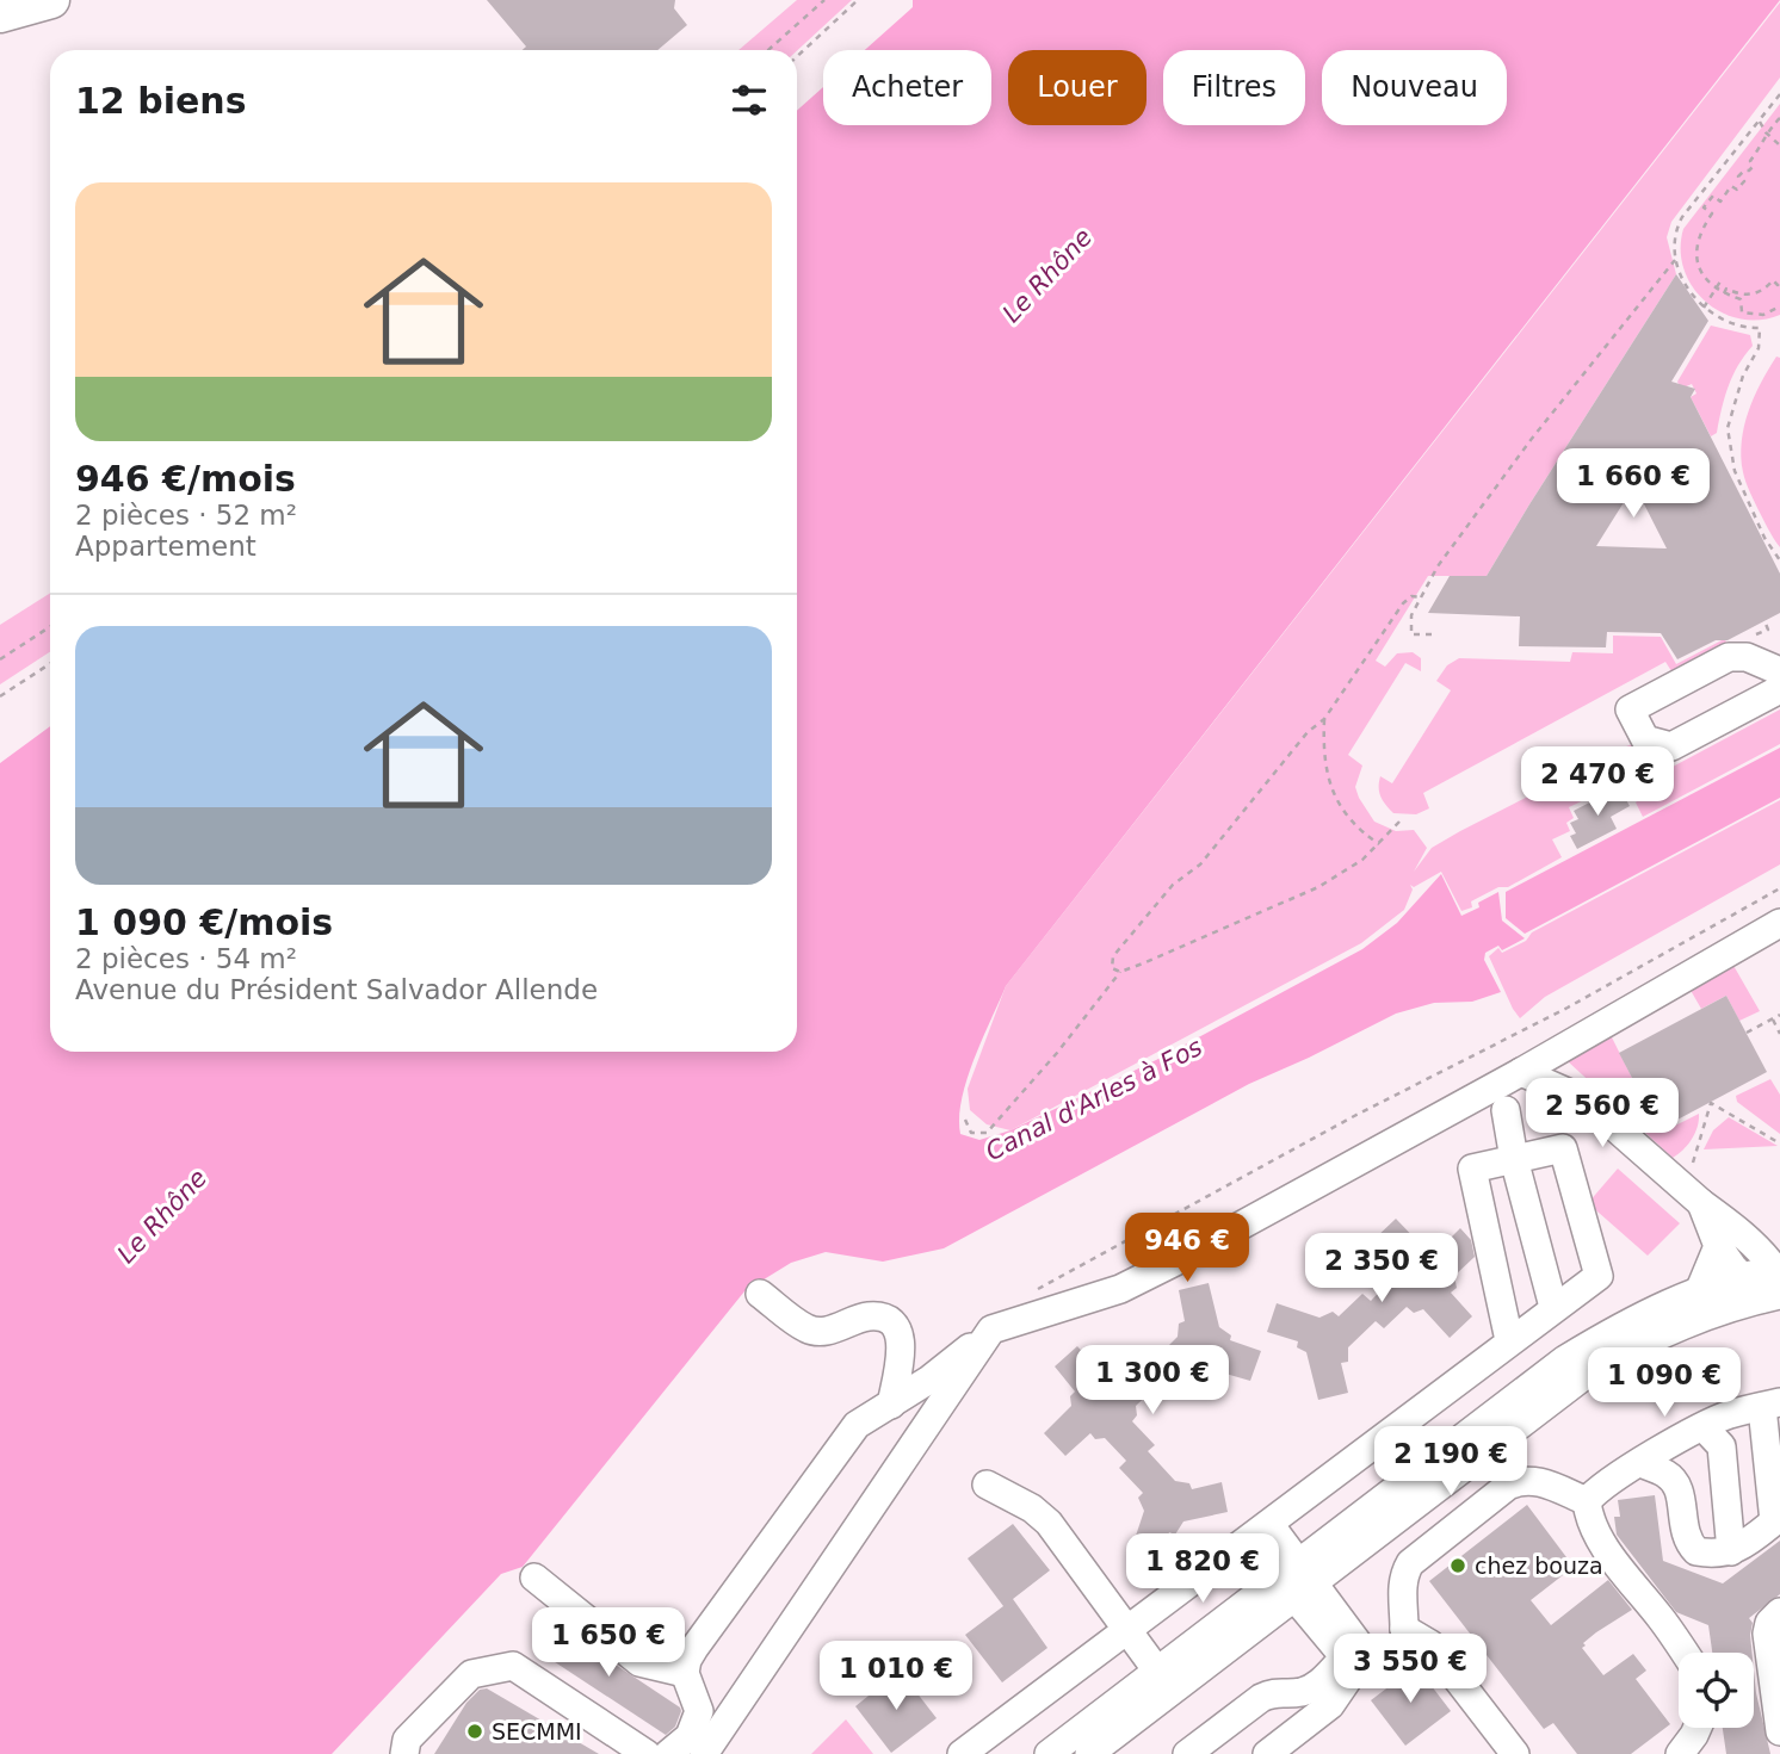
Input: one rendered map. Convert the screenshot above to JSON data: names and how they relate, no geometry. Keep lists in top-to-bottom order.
{
  "water": ["Le Rhône", "Canal d'Arles à Fos"],
  "places": ["chez bouza", "SECMMI"],
  "page": {
    "chip": [
      "Acheter",
      "Louer",
      "Filtres",
      "Nouveau"
    ],
    "heading": "12 biens",
    "list": [
      {
        "name": "946 €/mois",
        "note": "2 pièces · 52 m² · Appartement"
      },
      {
        "name": "1 090 €/mois",
        "note": "2 pièces · 54 m² · Avenue du Président Salvador Allende"
      }
    ],
    "price": [
      "1 660 €",
      "2 470 €",
      "2 560 €",
      "946 €",
      "2 350 €",
      "1 300 €",
      "1 090 €",
      "2 190 €",
      "1 820 €",
      "1 650 €",
      "3 550 €",
      "1 010 €"
    ]
  }
}
